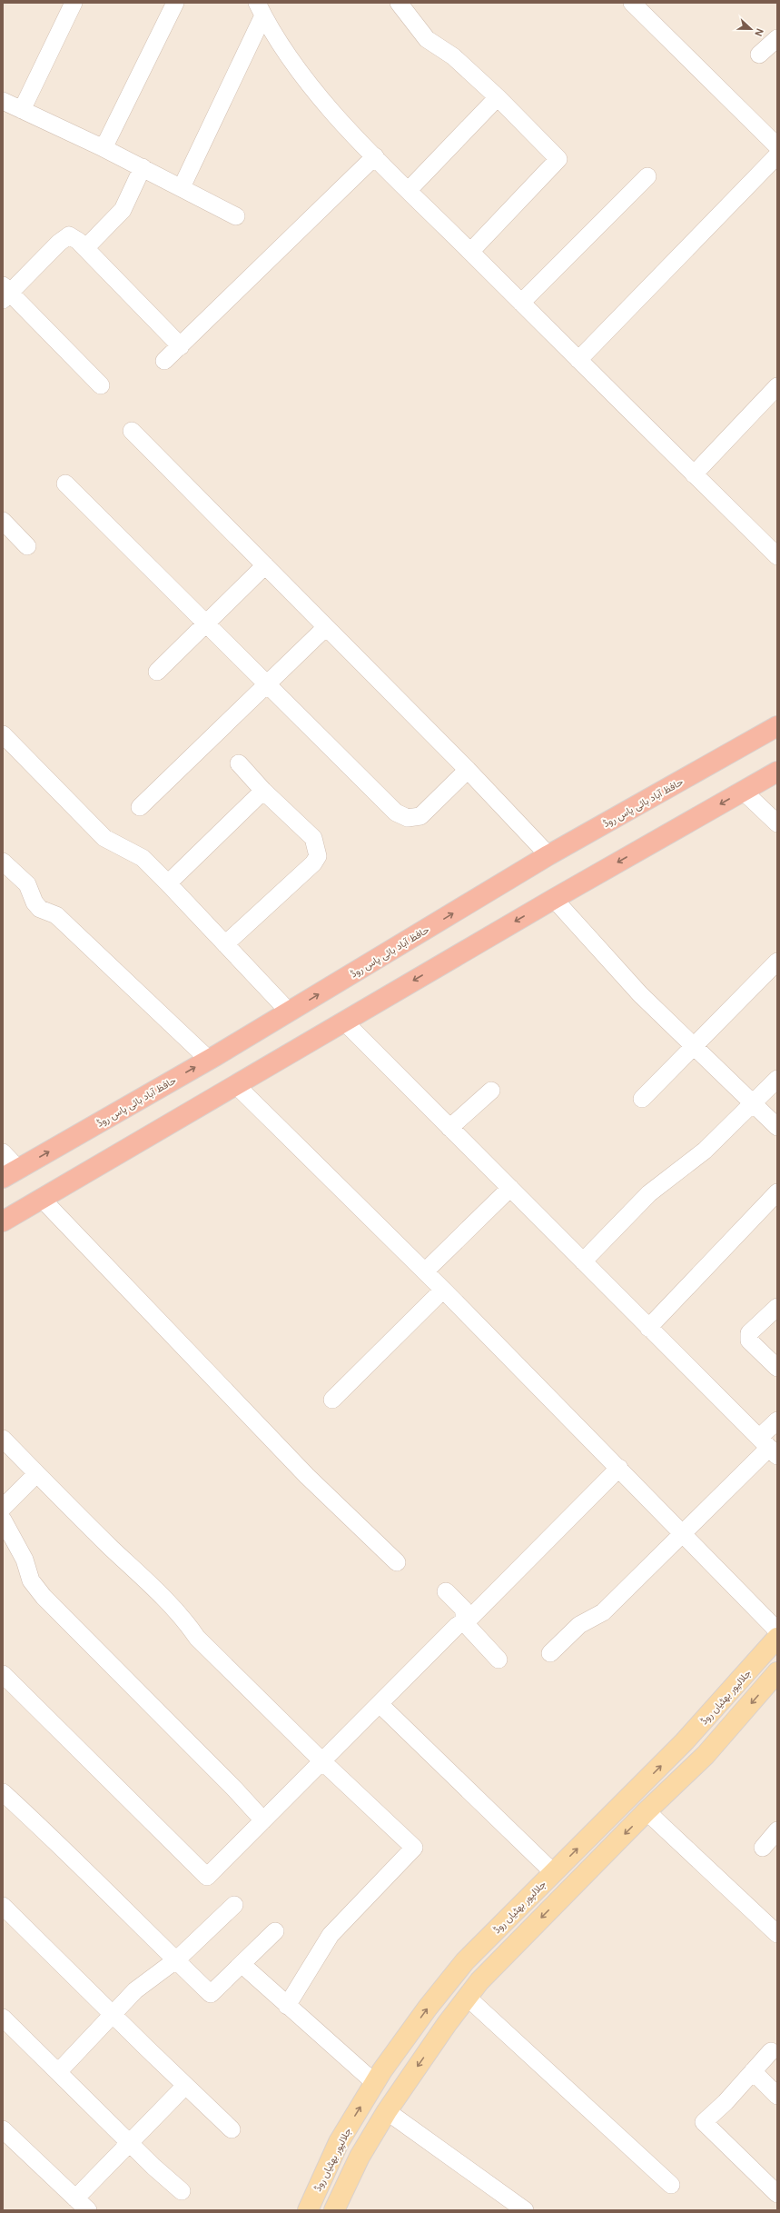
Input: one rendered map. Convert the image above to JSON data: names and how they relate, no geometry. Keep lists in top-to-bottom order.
{
  "streets": {
    "highway": ["حافظ آباد بائی پاس روڈ"],
    "main road": ["جلالپور بھٹیاں روڈ"]
  },
  "north": "right"
}
